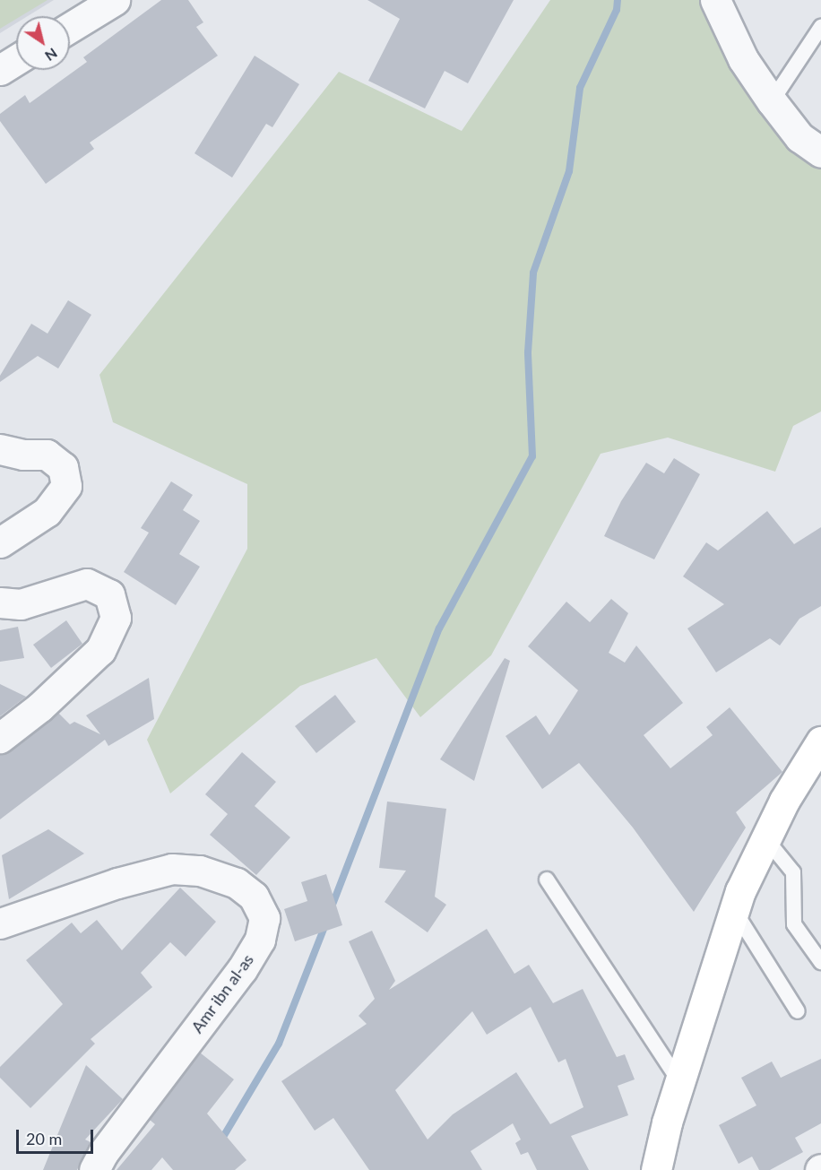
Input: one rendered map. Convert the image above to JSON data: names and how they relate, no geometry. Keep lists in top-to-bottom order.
{
  "streets": {
    "street": ["Amr ibn al-as"]
  },
  "scale_bar": "20 m",
  "north": "bottom right"
}
